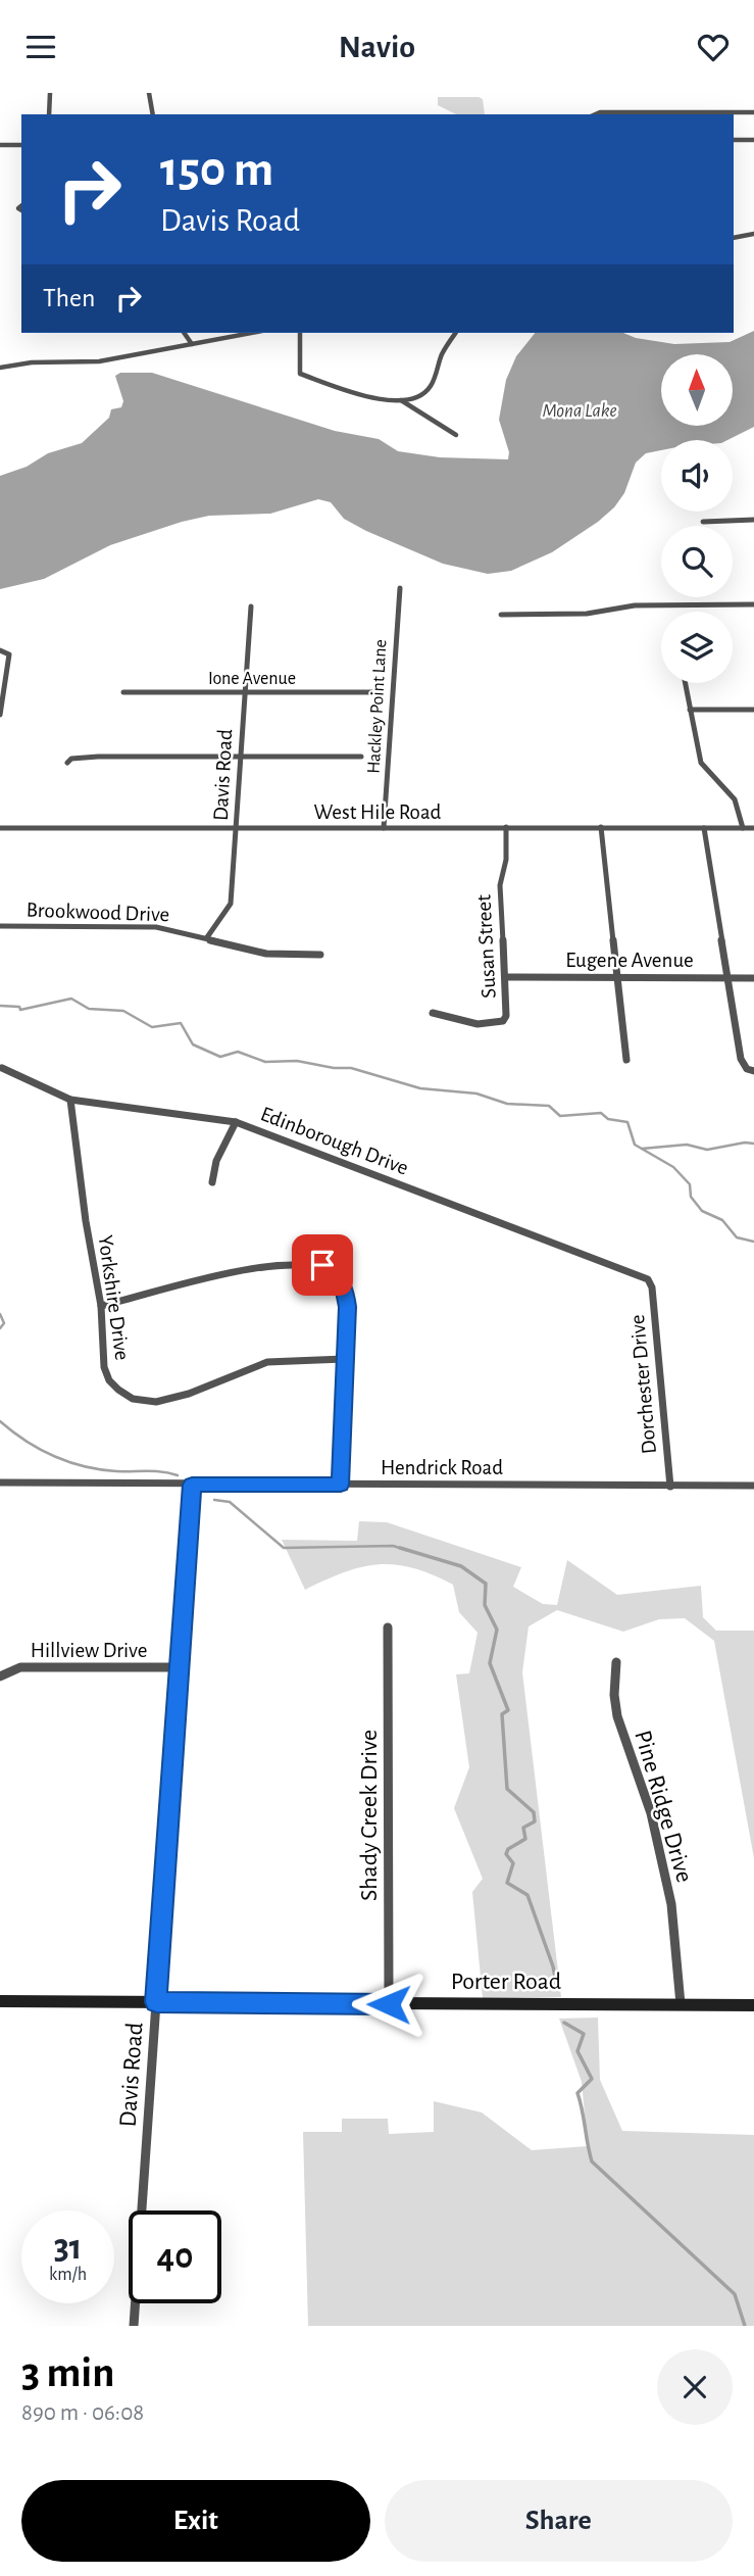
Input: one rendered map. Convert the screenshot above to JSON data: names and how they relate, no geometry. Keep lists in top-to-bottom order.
{
  "streets": {
    "street": [
      "Ione Avenue",
      "Hackley Point Lane",
      "Davis Road",
      "West Hile Road",
      "Brookwood Drive",
      "Susan Street",
      "Eugene Avenue",
      "Edinborough Drive",
      "Yorkshire Drive",
      "Dorchester Drive",
      "Hendrick Road",
      "Hillview Drive",
      "Pine Ridge Drive",
      "Shady Creek Drive",
      "Porter Road"
    ]
  },
  "crossings": [
    ["Ione Avenue", "Davis Road"],
    ["Hackley Point Lane", "West Hile Road"],
    ["Davis Road", "West Hile Road"],
    ["Davis Road", "Brookwood Drive"],
    ["Davis Road", "Hendrick Road"],
    ["Davis Road", "Hillview Drive"],
    ["Davis Road", "Porter Road"],
    ["West Hile Road", "Susan Street"],
    ["Susan Street", "Eugene Avenue"],
    ["Edinborough Drive", "Yorkshire Drive"],
    ["Edinborough Drive", "Dorchester Drive"],
    ["Dorchester Drive", "Hendrick Road"],
    ["Pine Ridge Drive", "Porter Road"],
    ["Shady Creek Drive", "Porter Road"]
  ],
  "water": ["Mona Lake"],
  "north": "top",
  "page": {
    "header": "Navio",
    "turn": ["150 m", "Davis Road"],
    "then": "Then",
    "speed": "31 km/h",
    "limit": "40",
    "heading": ["3 min", "890 m · 06:08"],
    "buttons": ["Exit", "Share"]
  }
}
